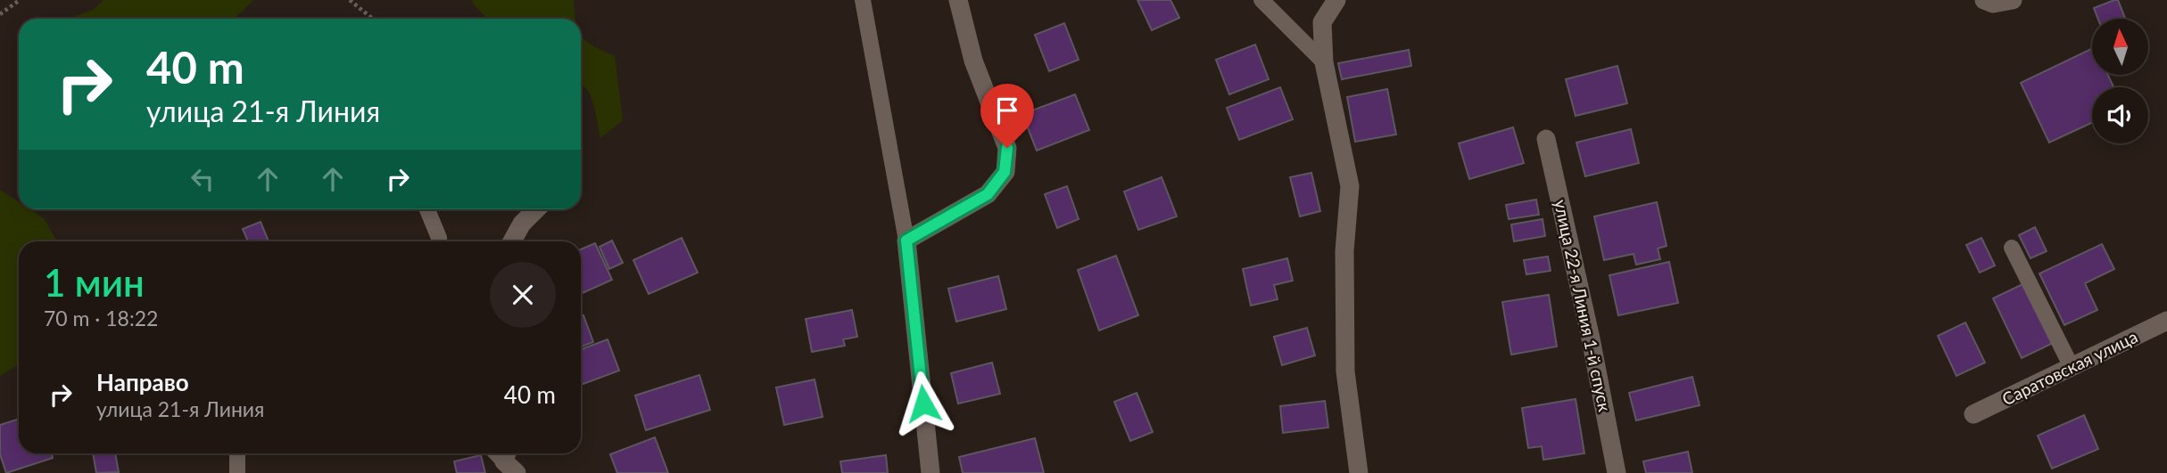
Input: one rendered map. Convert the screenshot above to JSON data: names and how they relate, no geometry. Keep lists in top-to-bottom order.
{
  "streets": {
    "street": ["улица 22-я Линия 1-й спуск", "Саратовская улица"]
  },
  "north": "top",
  "page": {
    "turn": ["40 m", "улица 21-я Линия"],
    "heading": ["1 мин", "70 m · 18:22"],
    "list": [
      {
        "name": "Направо",
        "note": "улица 21-я Линия",
        "value": "40 m"
      }
    ]
  }
}
